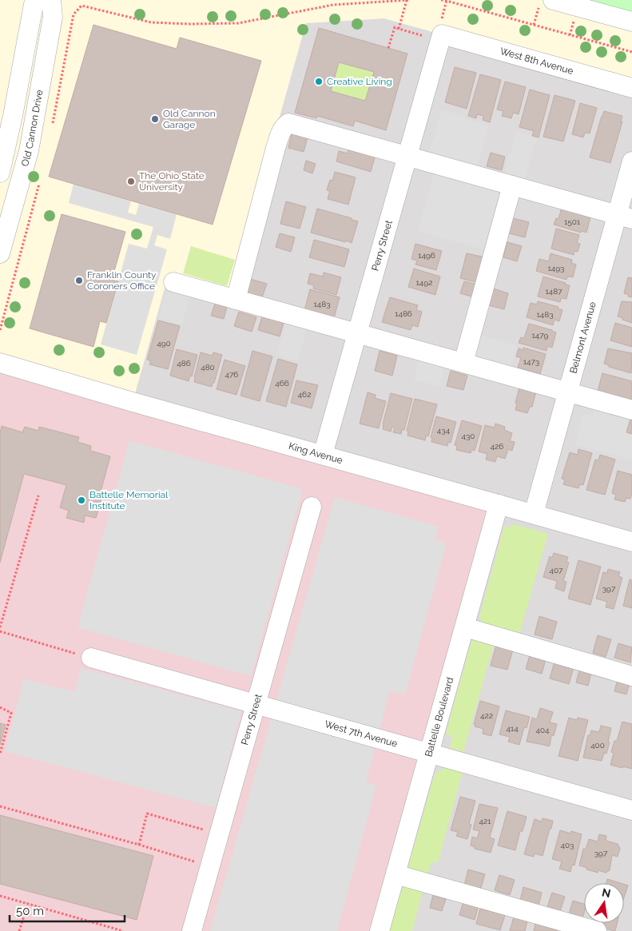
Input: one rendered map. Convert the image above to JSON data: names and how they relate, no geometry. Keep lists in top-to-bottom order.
{
  "streets": {
    "street": [
      "West 8th Avenue",
      "Old Cannon Drive",
      "Perry Street",
      "Belmont Avenue",
      "King Avenue",
      "Battelle Boulevard",
      "West 7th Avenue"
    ]
  },
  "crossings": [
    ["West 8th Avenue", "Perry Street"],
    ["Perry Street", "King Avenue"],
    ["Perry Street", "West 7th Avenue"],
    ["Belmont Avenue", "King Avenue"],
    ["King Avenue", "Battelle Boulevard"],
    ["Battelle Boulevard", "West 7th Avenue"]
  ],
  "places": [
    "Creative Living",
    "Old Cannon Garage",
    "The Ohio State University",
    "Franklin County Coroners Office",
    "Battelle Memorial Institute"
  ],
  "house_numbers": [
    "1501",
    "1496",
    "1493",
    "1492",
    "1487",
    "1483",
    "1486",
    "1483",
    "1479",
    "490",
    "1473",
    "486",
    "480",
    "476",
    "466",
    "462",
    "434",
    "430",
    "426",
    "407",
    "397",
    "422",
    "414",
    "404",
    "400",
    "421",
    "403",
    "397"
  ],
  "scale_bar": "50 m",
  "north": "top"
}
